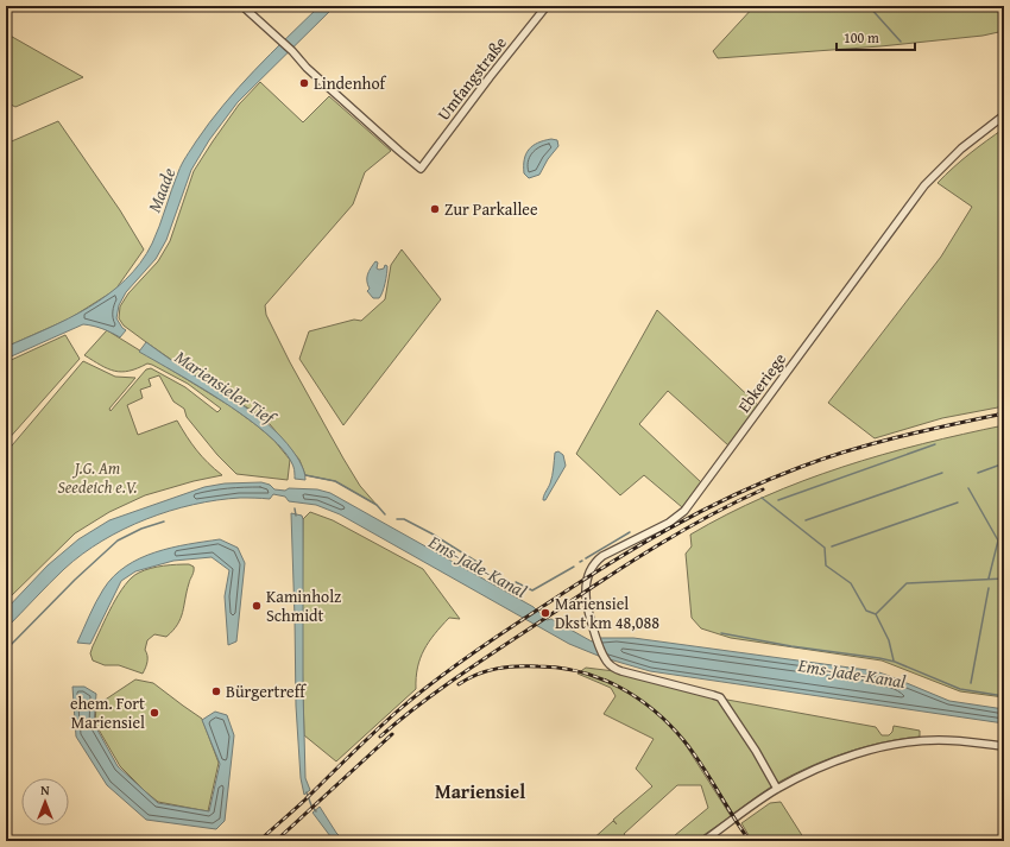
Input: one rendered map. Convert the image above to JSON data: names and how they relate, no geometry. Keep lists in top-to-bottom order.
{
  "streets": {
    "street": ["Umfangstraße", "Ebkeriege"]
  },
  "districts": ["Mariensiel"],
  "water": ["Maade", "Mariensieler Tief", "Ems-Jade-Kanal"],
  "parks": ["J.G. Am Seedeich e.V."],
  "places": [
    "Lindenhof",
    "Zur Parkallee",
    "Kaminholz Schmidt",
    "Mariensiel Dkst km 48,088",
    "Bürgertreff",
    "ehem. Fort Mariensiel"
  ],
  "scale_bar": "100 m",
  "north": "top"
}
